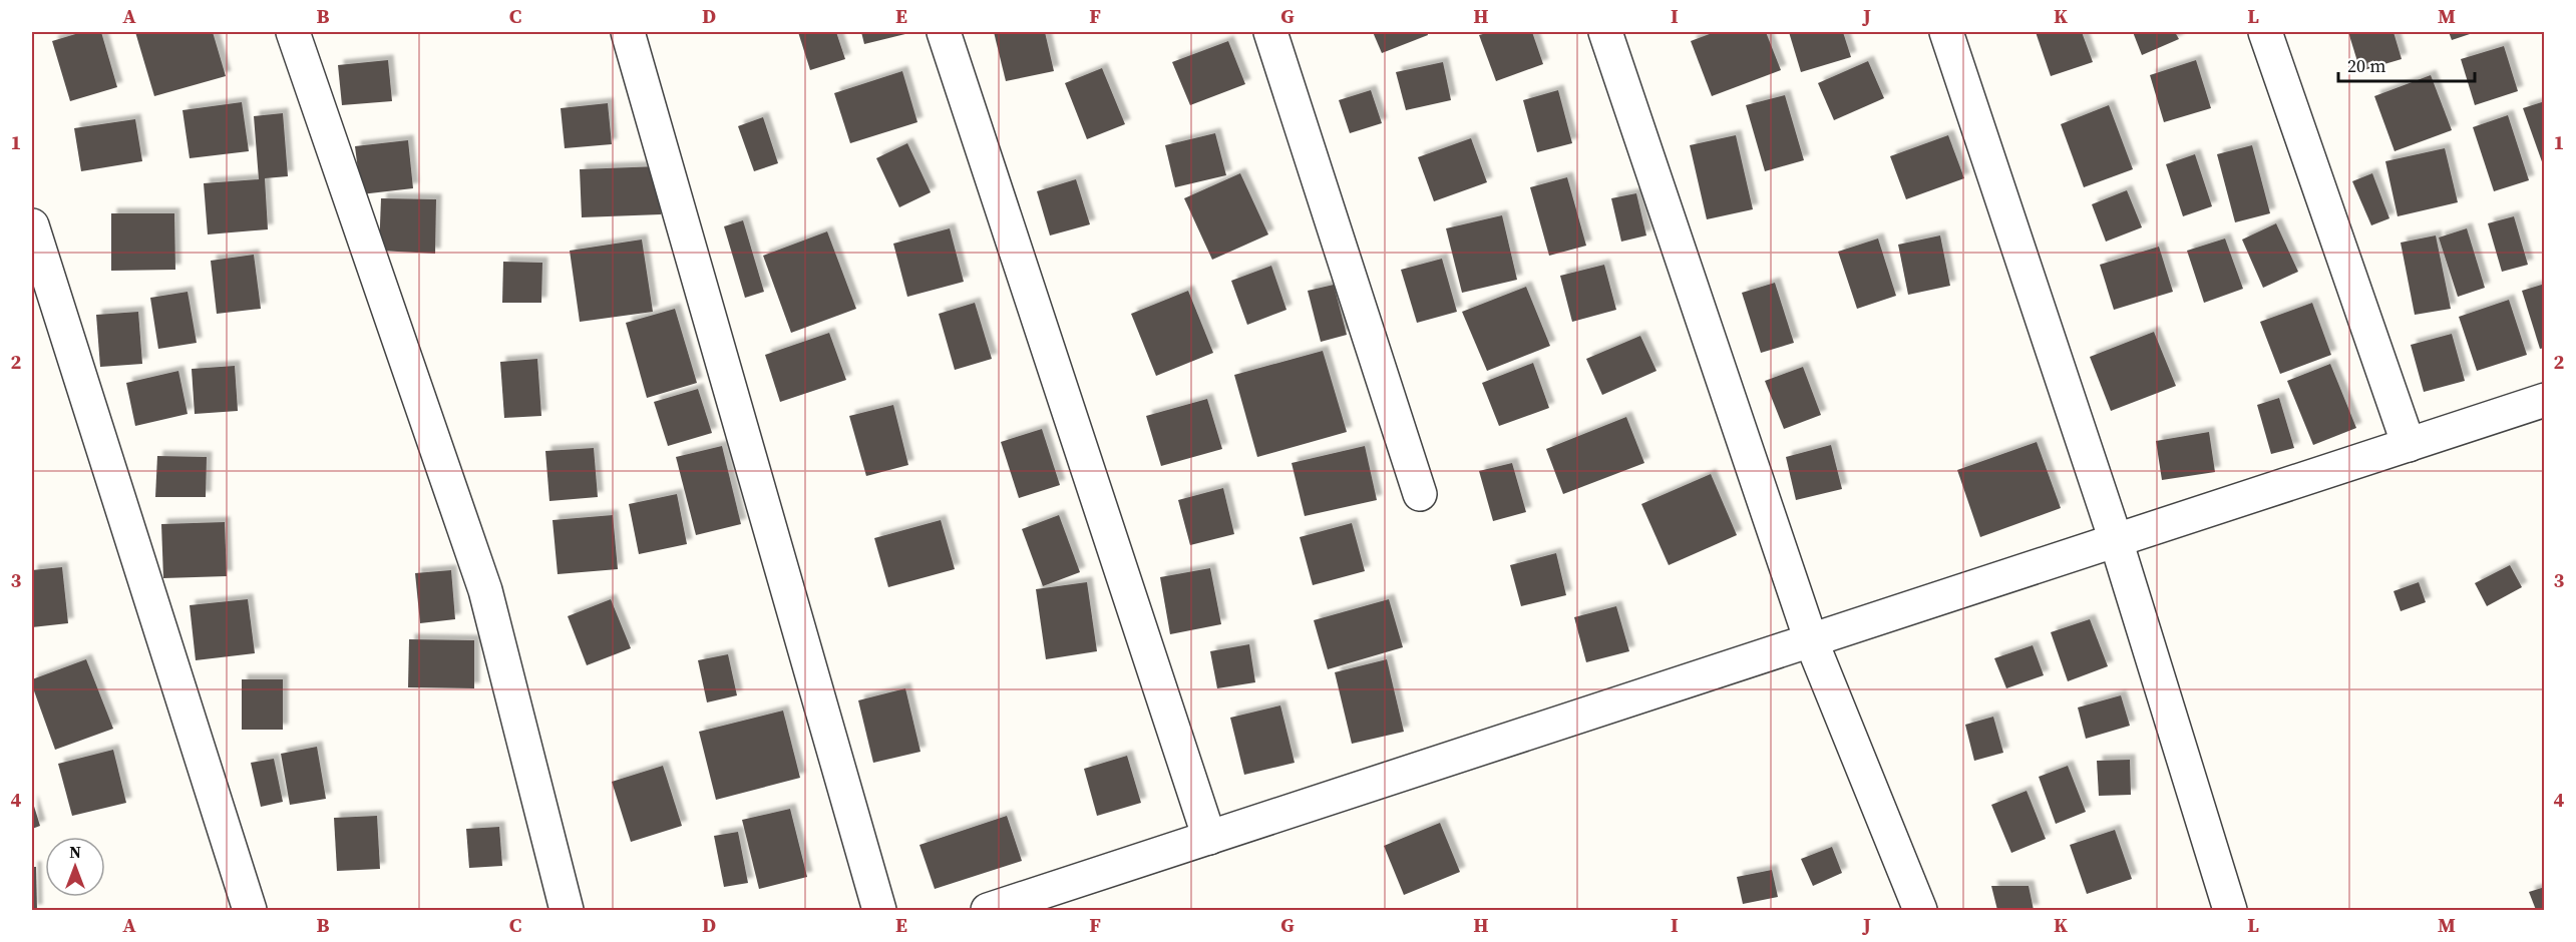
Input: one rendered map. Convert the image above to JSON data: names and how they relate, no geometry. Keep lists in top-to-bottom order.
{
  "scale_bar": "20 m",
  "north": "top",
  "grid": {
    "columns": [
      "A",
      "B",
      "C",
      "D",
      "E",
      "F",
      "G",
      "H",
      "I",
      "J",
      "K",
      "L",
      "M"
    ],
    "rows": [
      "1",
      "2",
      "3",
      "4"
    ]
  }
}
